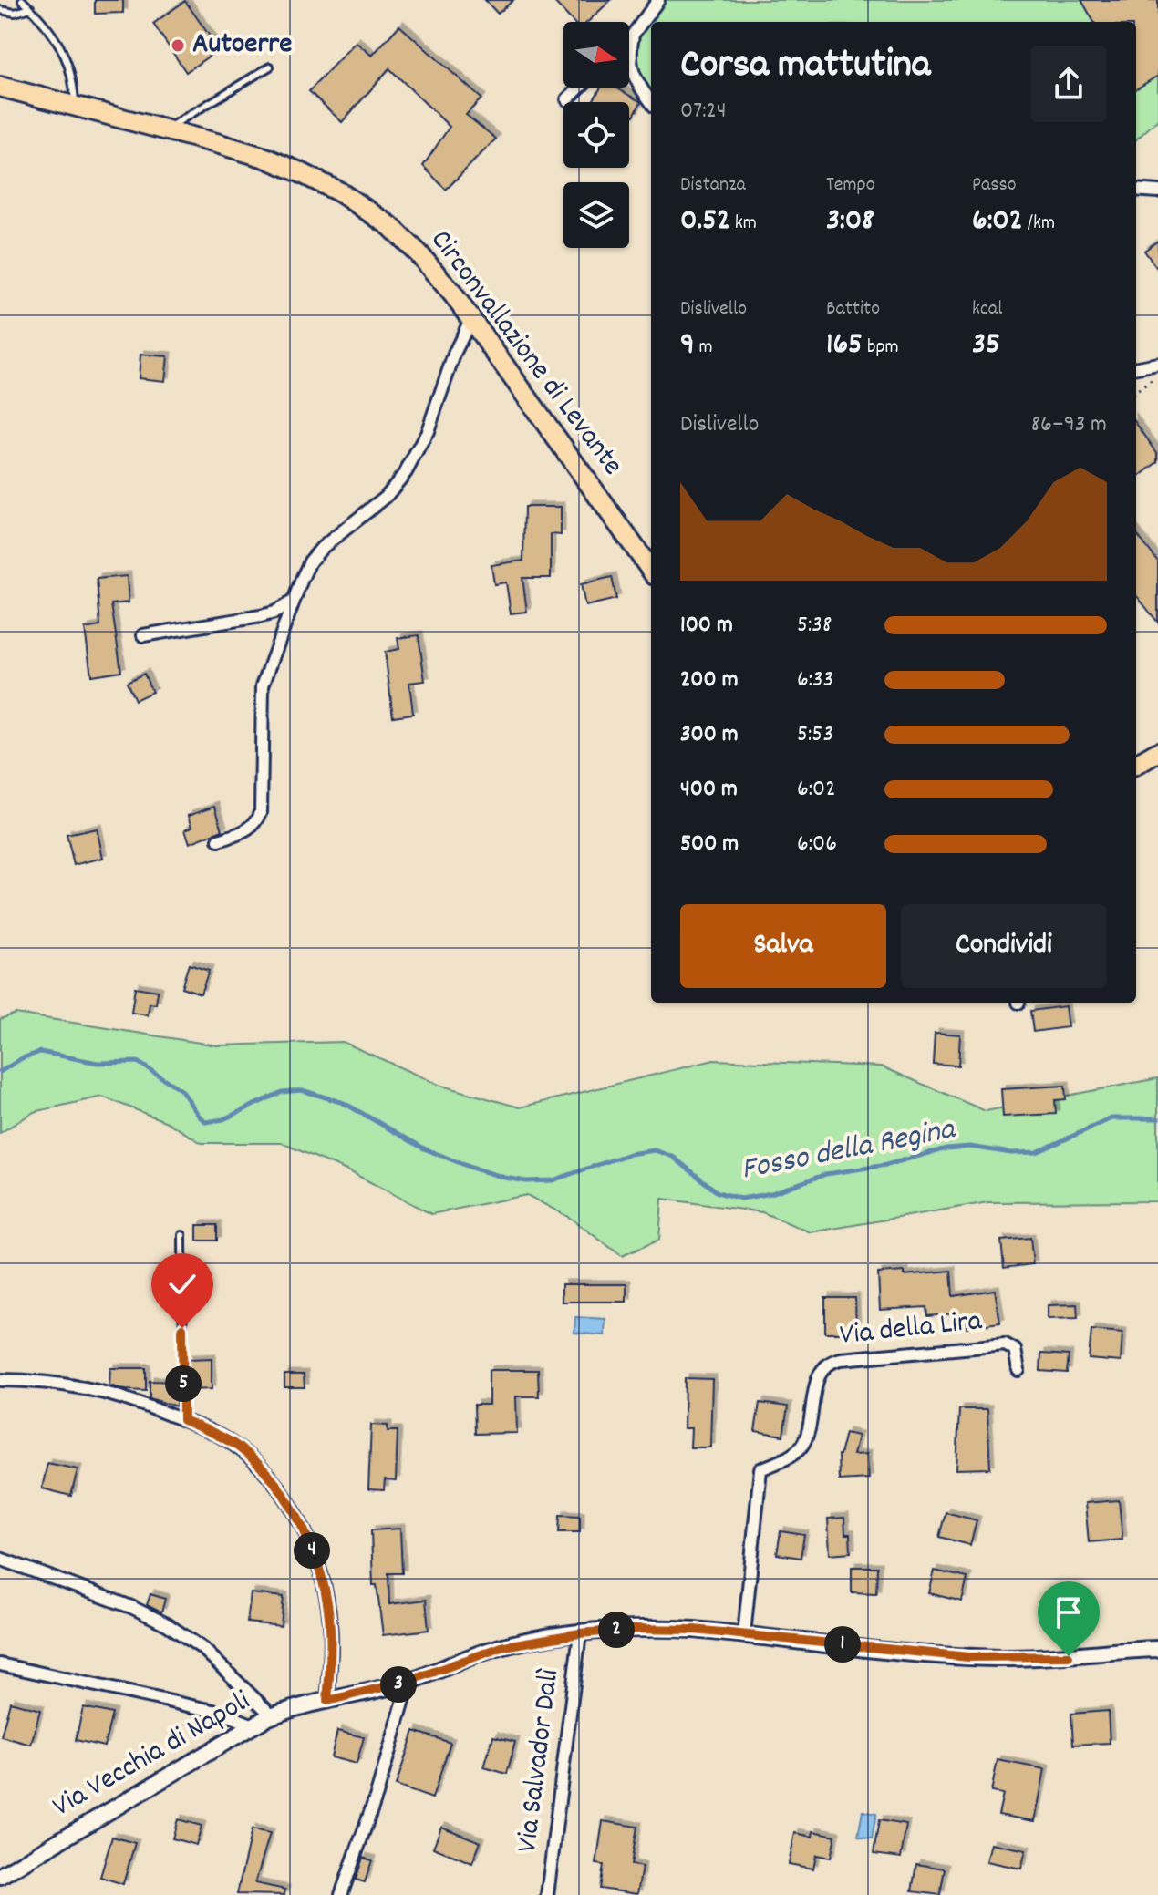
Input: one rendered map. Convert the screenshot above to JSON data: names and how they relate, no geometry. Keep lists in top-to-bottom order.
{
  "streets": {
    "main road": ["Circonvallazione di Levante"],
    "street": ["Via della Lira", "Via Vecchia di Napoli", "Via Salvador Dalì"]
  },
  "crossings": [
    ["Via della Lira", "Via Vecchia di Napoli"],
    ["Via Vecchia di Napoli", "Via Salvador Dalì"]
  ],
  "water": ["Fosso della Regina"],
  "places": ["Autoerre"],
  "north": "right",
  "page": {
    "heading": ["Corsa mattutina", "07:24"],
    "stats": [
      ["Distanza", "0.52 km"],
      ["Tempo", "3:08"],
      ["Passo", "6:02 /km"],
      ["Dislivello", "9 m"],
      ["Battito", "165 bpm"],
      ["kcal", "35"]
    ],
    "chart": ["Dislivello", "86–93 m"],
    "list": [
      {
        "name": "100 m",
        "note": "5:38"
      },
      {
        "name": "200 m",
        "note": "6:33"
      },
      {
        "name": "300 m",
        "note": "5:53"
      },
      {
        "name": "400 m",
        "note": "6:02"
      },
      {
        "name": "500 m",
        "note": "6:06"
      }
    ],
    "buttons": ["Salva", "Condividi"],
    "pins": [
      "5",
      "4",
      "2",
      "1",
      "3"
    ]
  }
}
